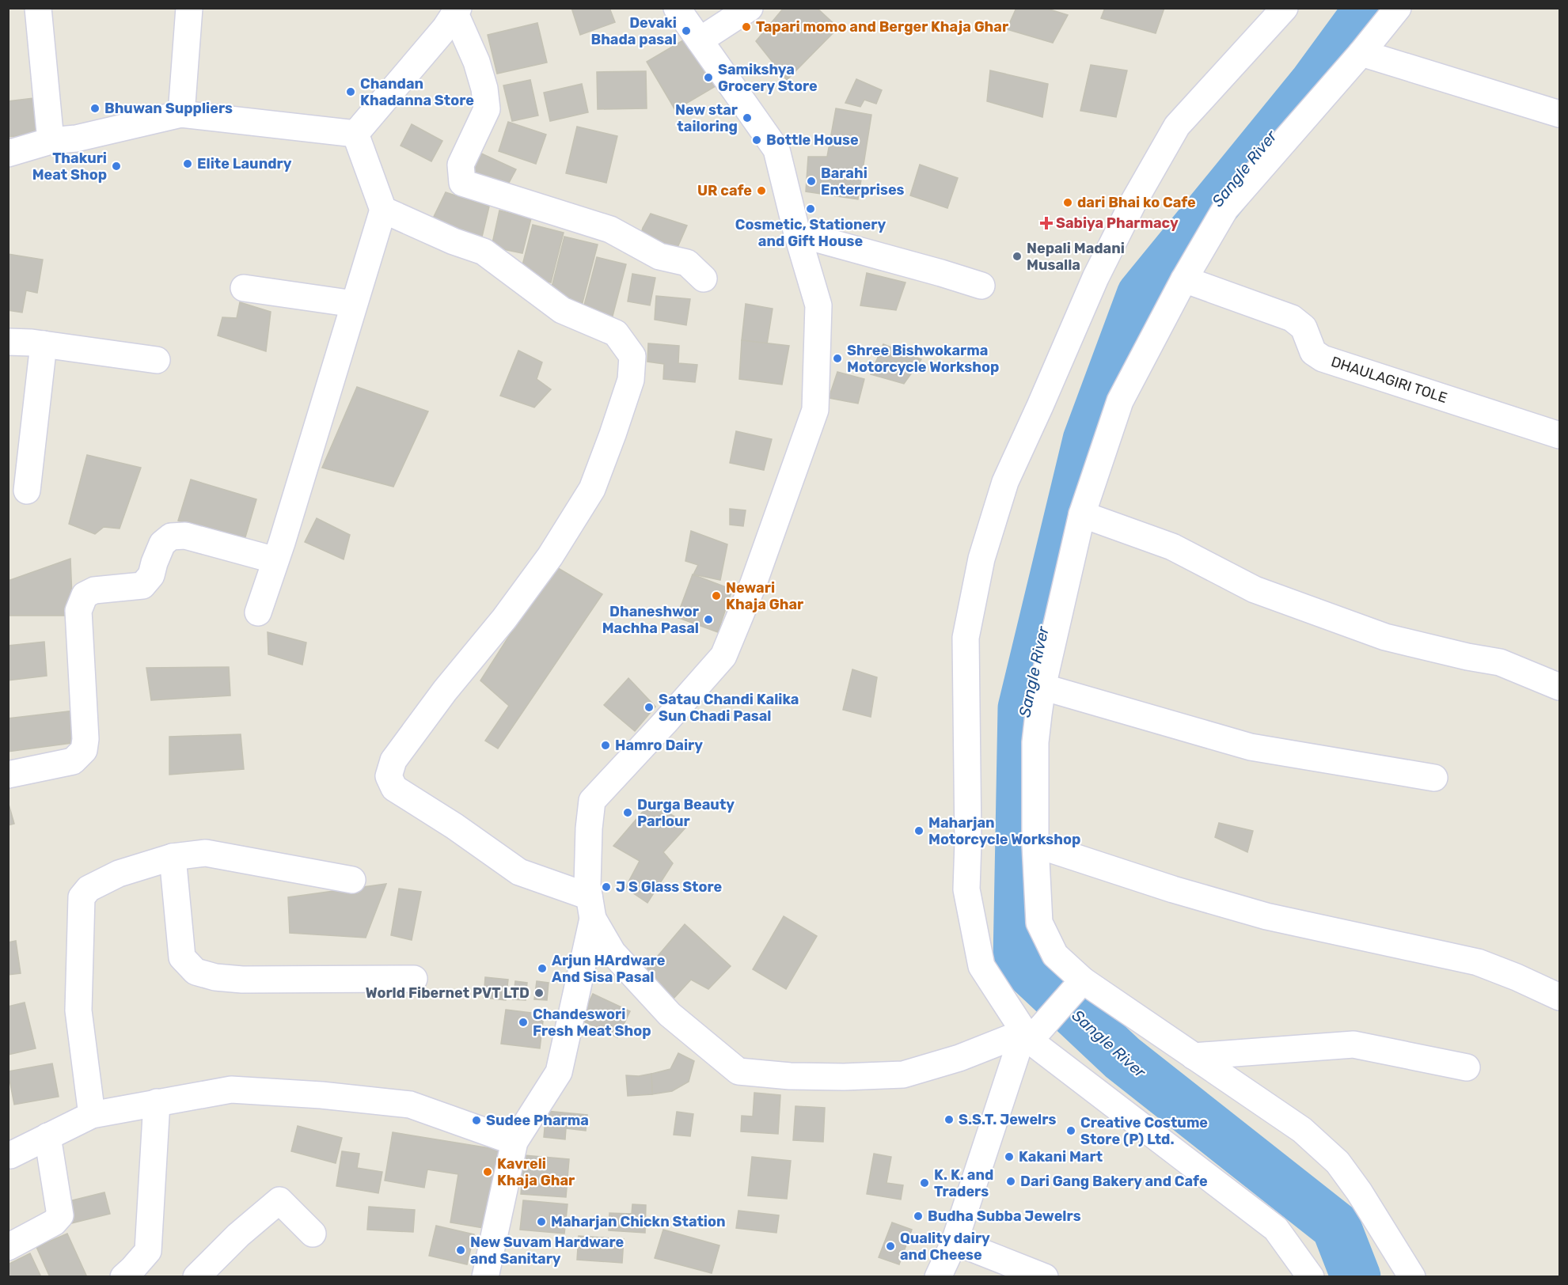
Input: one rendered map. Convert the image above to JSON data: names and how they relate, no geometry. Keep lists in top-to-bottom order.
{
  "streets": {
    "street": ["DHAULAGIRI TOLE"]
  },
  "water": ["Sangle River"],
  "places": {
    "other": [
      "Tapari momo and Berger Khaja Ghar",
      "Devaki Bhada pasal",
      "Samikshya Grocery Store",
      "Chandan Khadanna Store",
      "Bhuwan Suppliers",
      "New star tailoring",
      "Bottle House",
      "Elite Laundry",
      "Thakuri Meat Shop",
      "Barahi Enterprises",
      "UR cafe",
      "dari Bhai ko Cafe",
      "Cosmetic, Stationery and Gift House",
      "Nepali Madani Musalla",
      "Shree Bishwokarma Motorcycle Workshop",
      "Newari Khaja Ghar",
      "Dhaneshwor Machha Pasal",
      "Satau Chandi Kalika Sun Chadi Pasal",
      "Hamro Dairy",
      "Durga Beauty Parlour",
      "Maharjan Motorcycle Workshop",
      "J S Glass Store",
      "Arjun HArdware And Sisa Pasal",
      "World Fibernet PVT LTD",
      "Chandeswori Fresh Meat Shop",
      "S.S.T. Jewelrs",
      "Sudee Pharma",
      "Creative Costume Store (P) Ltd.",
      "Kakani Mart",
      "Kavreli Khaja Ghar",
      "Dari Gang Bakery and Cafe",
      "K. K. and Traders",
      "Budha Subba Jewelrs",
      "Maharjan Chickn Station",
      "Quality dairy and Cheese",
      "New Suvam Hardware and Sanitary"
    ],
    "health": ["Sabiya Pharmacy"]
  }
}
